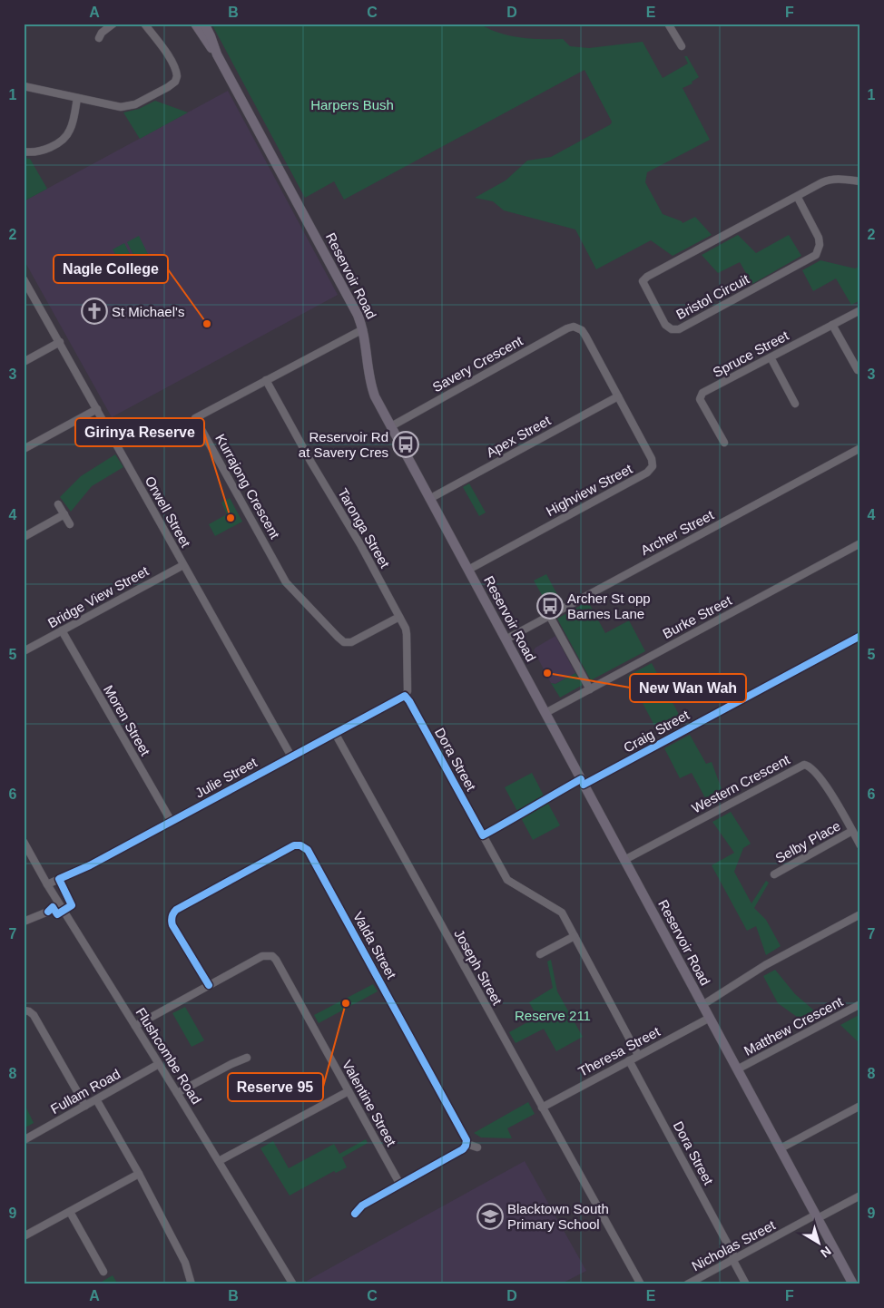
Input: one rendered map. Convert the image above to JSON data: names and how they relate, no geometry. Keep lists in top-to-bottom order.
{
  "streets": {
    "main road": ["Reservoir Road"],
    "street": [
      "Bristol Circuit",
      "Spruce Street",
      "Savery Crescent",
      "Apex Street",
      "Kurrajong Crescent",
      "Highview Street",
      "Orwell Street",
      "Taronga Street",
      "Archer Street",
      "Bridge View Street",
      "Burke Street",
      "Moren Street",
      "Craig Street",
      "Dora Street",
      "Julie Street",
      "Western Crescent",
      "Selby Place",
      "Valda Street",
      "Joseph Street",
      "Matthew Crescent",
      "Theresa Street",
      "Flushcombe Road",
      "Fullam Road",
      "Valentine Street",
      "Nicholas Street"
    ]
  },
  "crossings": [
    ["Reservoir Road", "Savery Crescent"],
    ["Reservoir Road", "Apex Street"],
    ["Reservoir Road", "Kurrajong Crescent"],
    ["Reservoir Road", "Highview Street"],
    ["Reservoir Road", "Archer Street"],
    ["Reservoir Road", "Burke Street"],
    ["Reservoir Road", "Craig Street"],
    ["Reservoir Road", "Western Crescent"],
    ["Reservoir Road", "Matthew Crescent"],
    ["Reservoir Road", "Theresa Street"],
    ["Reservoir Road", "Nicholas Street"],
    ["Savery Crescent", "Highview Street"],
    ["Apex Street", "Highview Street"],
    ["Kurrajong Crescent", "Taronga Street"],
    ["Orwell Street", "Bridge View Street"],
    ["Orwell Street", "Julie Street"],
    ["Taronga Street", "Dora Street"],
    ["Taronga Street", "Julie Street"],
    ["Bridge View Street", "Moren Street"],
    ["Moren Street", "Julie Street"],
    ["Dora Street", "Julie Street"],
    ["Dora Street", "Theresa Street"],
    ["Dora Street", "Nicholas Street"],
    ["Julie Street", "Joseph Street"],
    ["Julie Street", "Flushcombe Road"],
    ["Western Crescent", "Selby Place"],
    ["Valda Street", "Valentine Street"],
    ["Joseph Street", "Theresa Street"],
    ["Flushcombe Road", "Fullam Road"],
    ["Flushcombe Road", "Valentine Street"]
  ],
  "parks": ["Harpers Bush", "Reserve 211"],
  "places": {
    "church": ["St Michael's"],
    "other": [
      "Nagle College",
      "Girinya Reserve",
      "New Wan Wah",
      "Reserve 95"
    ],
    "bus stop": ["Reservoir Rd at Savery Cres", "Archer St opp Barnes Lane"],
    "school or university": ["Blacktown South Primary School"]
  },
  "north": "bottom right",
  "grid": {
    "columns": [
      "A",
      "B",
      "C",
      "D",
      "E",
      "F"
    ],
    "rows": [
      "1",
      "2",
      "3",
      "4",
      "5",
      "6",
      "7",
      "8",
      "9"
    ]
  }
}
